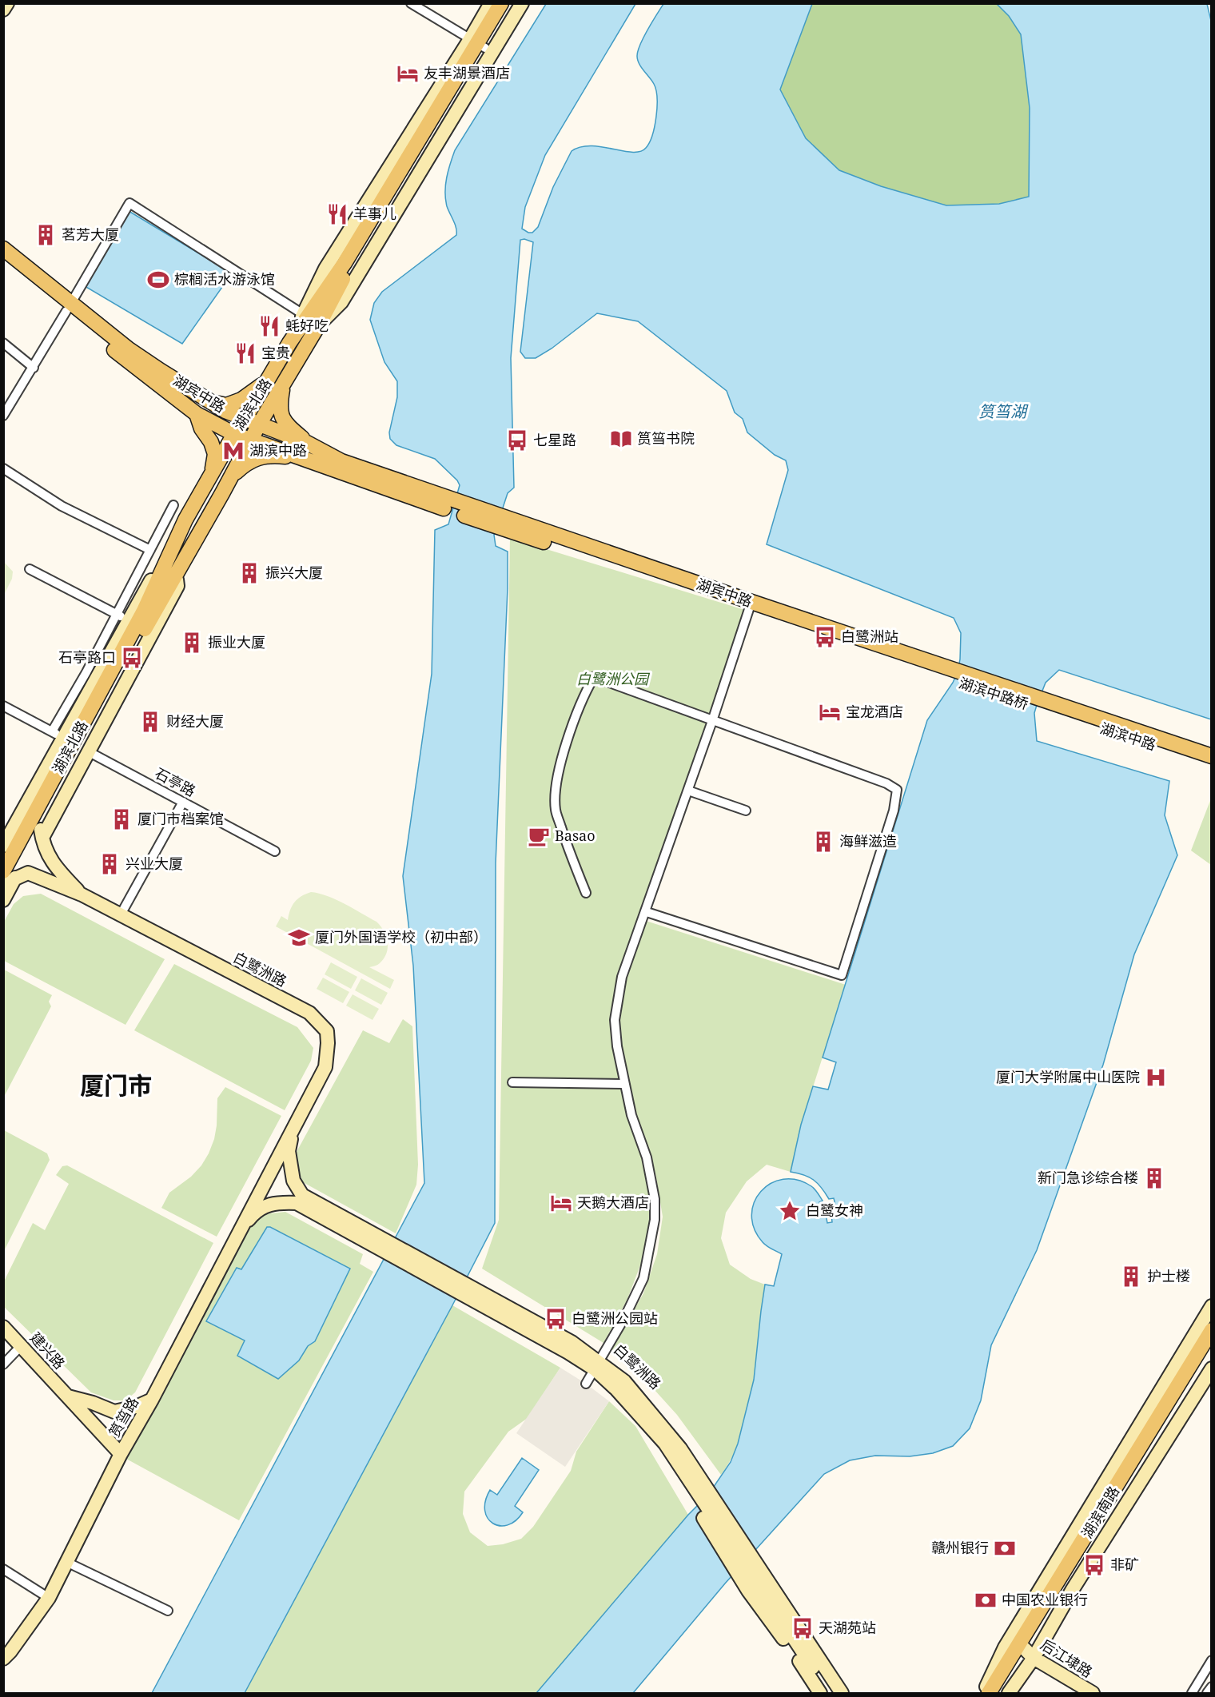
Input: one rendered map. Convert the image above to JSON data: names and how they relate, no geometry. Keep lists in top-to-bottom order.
{
  "streets": {
    "main road": [
      "湖宾中路",
      "湖滨北路",
      "湖滨中路桥",
      "湖滨中路",
      "白鹭洲路",
      "建兴路",
      "筼筜路",
      "湖滨南路",
      "后江埭路"
    ],
    "street": ["石亭路"]
  },
  "crossings": [
    ["湖宾中路", "湖滨北路"],
    ["湖宾中路", "湖滨中路桥"],
    ["湖滨北路", "白鹭洲路"],
    ["湖滨中路桥", "湖滨中路"],
    ["白鹭洲路", "筼筜路"],
    ["建兴路", "筼筜路"],
    ["湖滨南路", "后江埭路"]
  ],
  "districts": ["厦门市"],
  "water": ["筼筜湖"],
  "parks": ["白鹭洲公园"],
  "places": {
    "hotel": ["友丰湖景酒店", "宝龙酒店", "天鹅大酒店"],
    "restaurant": ["羊事儿", "蚝好吃", "宝贵"],
    "building": [
      "茗芳大厦",
      "振兴大厦",
      "振业大厦",
      "财经大厦",
      "厦门市档案馆",
      "海鲜滋造",
      "兴业大厦",
      "新门急诊综合楼",
      "护士楼"
    ],
    "sports": ["棕榈活水游泳馆"],
    "library": ["筼筜书院"],
    "bus stop": [
      "七星路",
      "白鹭洲站",
      "石亭路口",
      "白鹭洲公园站",
      "非矿",
      "天湖苑站"
    ],
    "metro station": ["湖滨中路"],
    "cafe": ["Basao"],
    "school or university": ["厦门外国语学校（初中部）"],
    "hospital": ["厦门大学附属中山医院"],
    "place": ["白鹭女神"],
    "bank": ["赣州银行", "中国农业银行"]
  }
}
